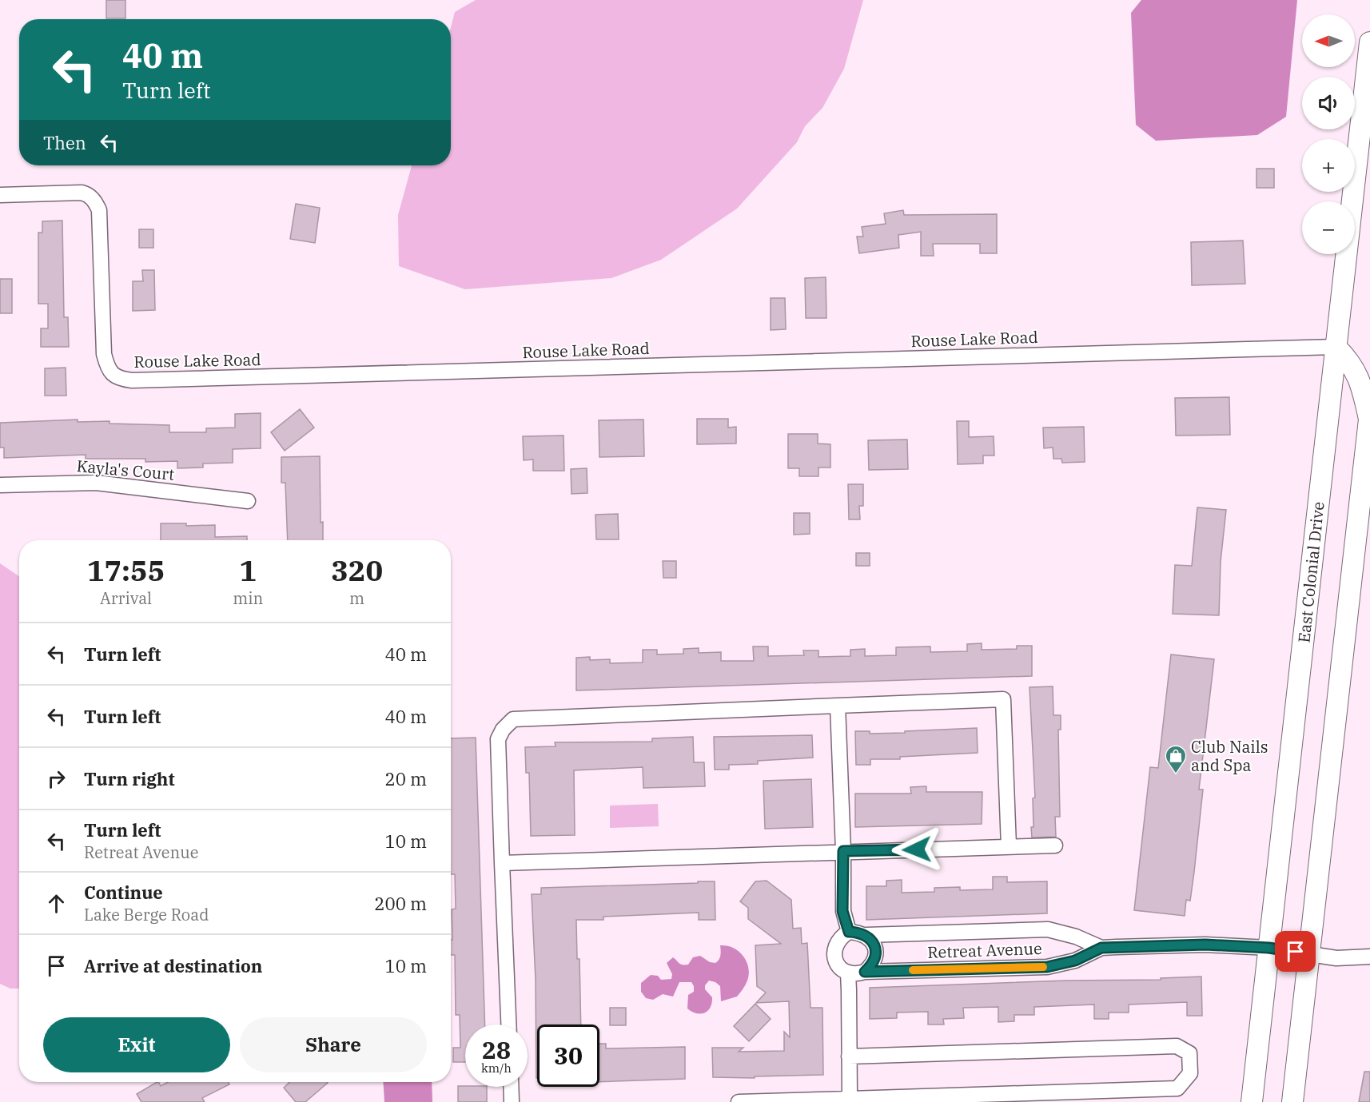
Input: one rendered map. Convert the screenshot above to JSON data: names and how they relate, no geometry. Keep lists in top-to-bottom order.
{
  "streets": {
    "highway": ["East Colonial Drive"],
    "street": ["Rouse Lake Road", "Kayla's Court", "Retreat Avenue"]
  },
  "crossings": [
    ["Rouse Lake Road", "East Colonial Drive"],
    ["East Colonial Drive", "Retreat Avenue"]
  ],
  "places": {
    "shop": ["Club Nails and Spa"]
  },
  "north": "left",
  "page": {
    "map_buttons": ["+", "−"],
    "turn": ["40 m", "Turn left"],
    "then": "Then",
    "eta": [
      "17:55",
      "Arrival",
      "1",
      "min",
      "320",
      "m"
    ],
    "list": [
      {
        "name": "Turn left",
        "value": "40 m"
      },
      {
        "name": "Turn left",
        "value": "40 m"
      },
      {
        "name": "Turn right",
        "value": "20 m"
      },
      {
        "name": "Turn left",
        "note": "Retreat Avenue",
        "value": "10 m"
      },
      {
        "name": "Continue",
        "note": "Lake Berge Road",
        "value": "200 m"
      },
      {
        "name": "Arrive at destination",
        "value": "10 m"
      }
    ],
    "buttons": ["Exit", "Share"],
    "speed": "28 km/h",
    "limit": "30"
  }
}
